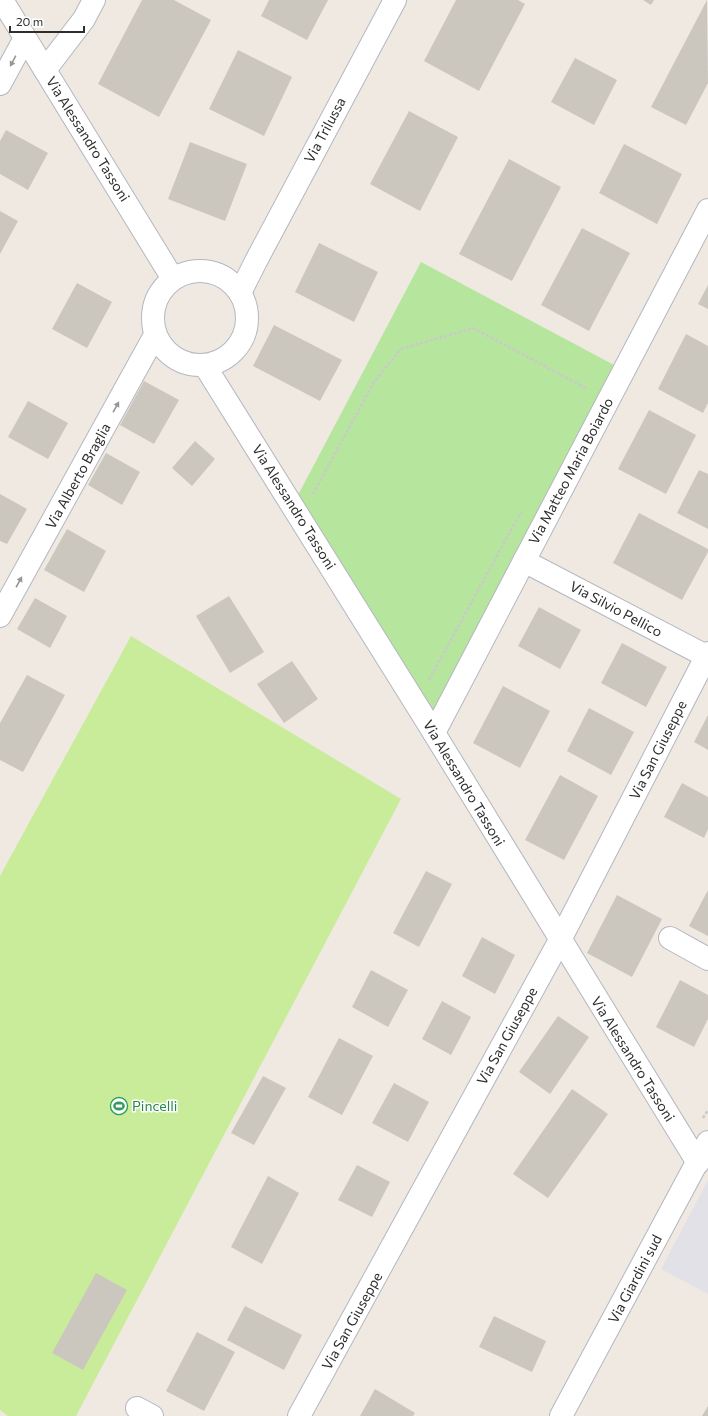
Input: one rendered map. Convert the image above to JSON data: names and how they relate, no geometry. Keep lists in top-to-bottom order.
{
  "streets": {
    "street": [
      "Via Trilussa",
      "Via Alessandro Tassoni",
      "Via Matteo Maria Boiardo",
      "Via Alberto Braglia",
      "Via Silvio Pellico",
      "Via San Giuseppe",
      "Via Giardini sud"
    ]
  },
  "crossings": [
    ["Via Trilussa", "Via Alessandro Tassoni"],
    ["Via Trilussa", "Via Alberto Braglia"],
    ["Via Alessandro Tassoni", "Via Matteo Maria Boiardo"],
    ["Via Alessandro Tassoni", "Via Alberto Braglia"],
    ["Via Alessandro Tassoni", "Via San Giuseppe"],
    ["Via Alessandro Tassoni", "Via Giardini sud"],
    ["Via Matteo Maria Boiardo", "Via Silvio Pellico"],
    ["Via Silvio Pellico", "Via San Giuseppe"]
  ],
  "one_way": ["Via Alberto Braglia"],
  "places": {
    "sports": ["Pincelli"]
  },
  "scale_bar": "20 m"
}
